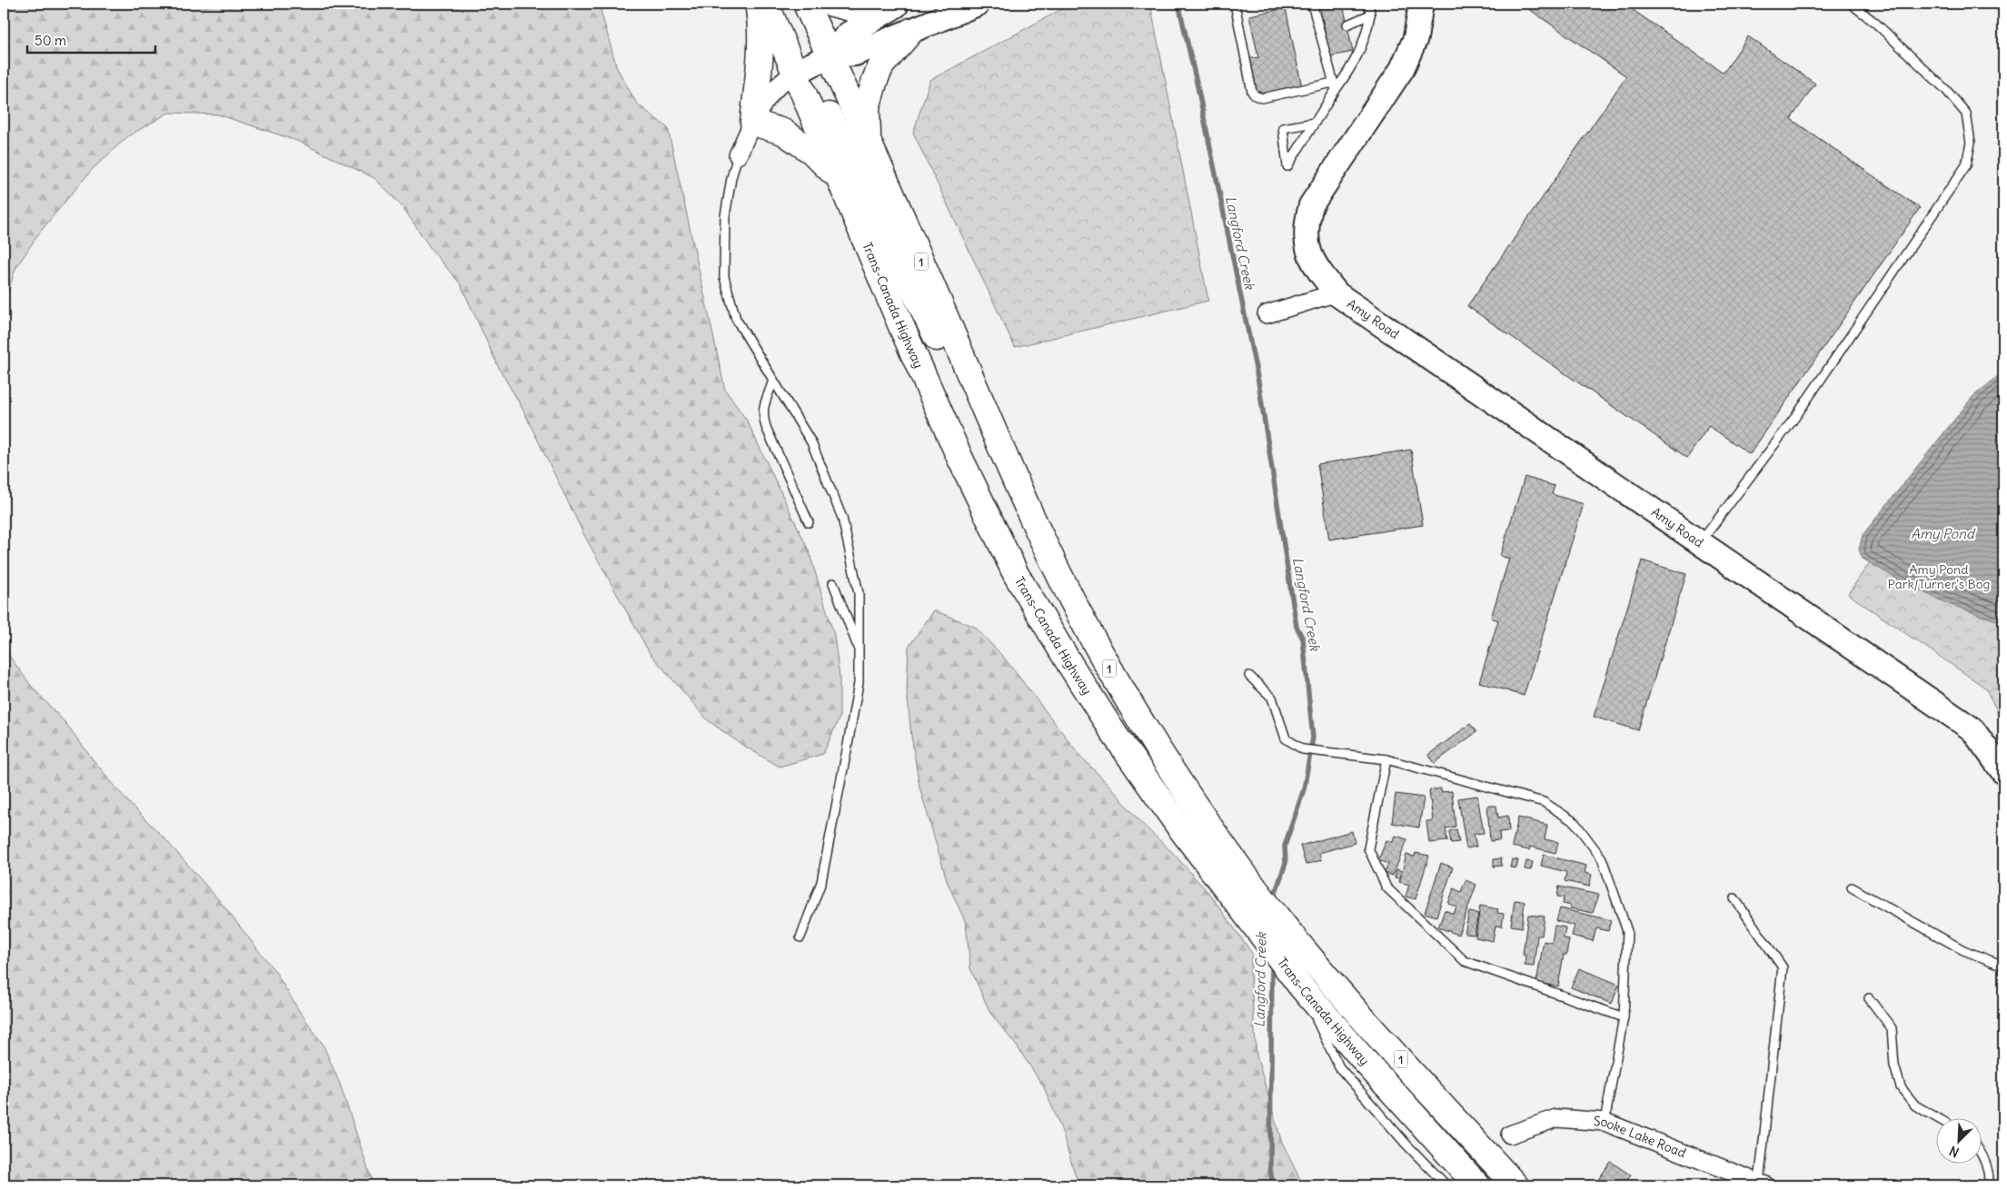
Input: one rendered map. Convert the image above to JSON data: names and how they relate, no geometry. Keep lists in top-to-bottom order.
{
  "streets": {
    "highway": ["1", "Trans-Canada Highway"],
    "street": ["Amy Road", "Sooke Lake Road"]
  },
  "water": ["Langford Creek", "Amy Pond"],
  "parks": ["Amy Pond Park/Turner's Bog"],
  "scale_bar": "50 m",
  "north": "bottom left"
}
